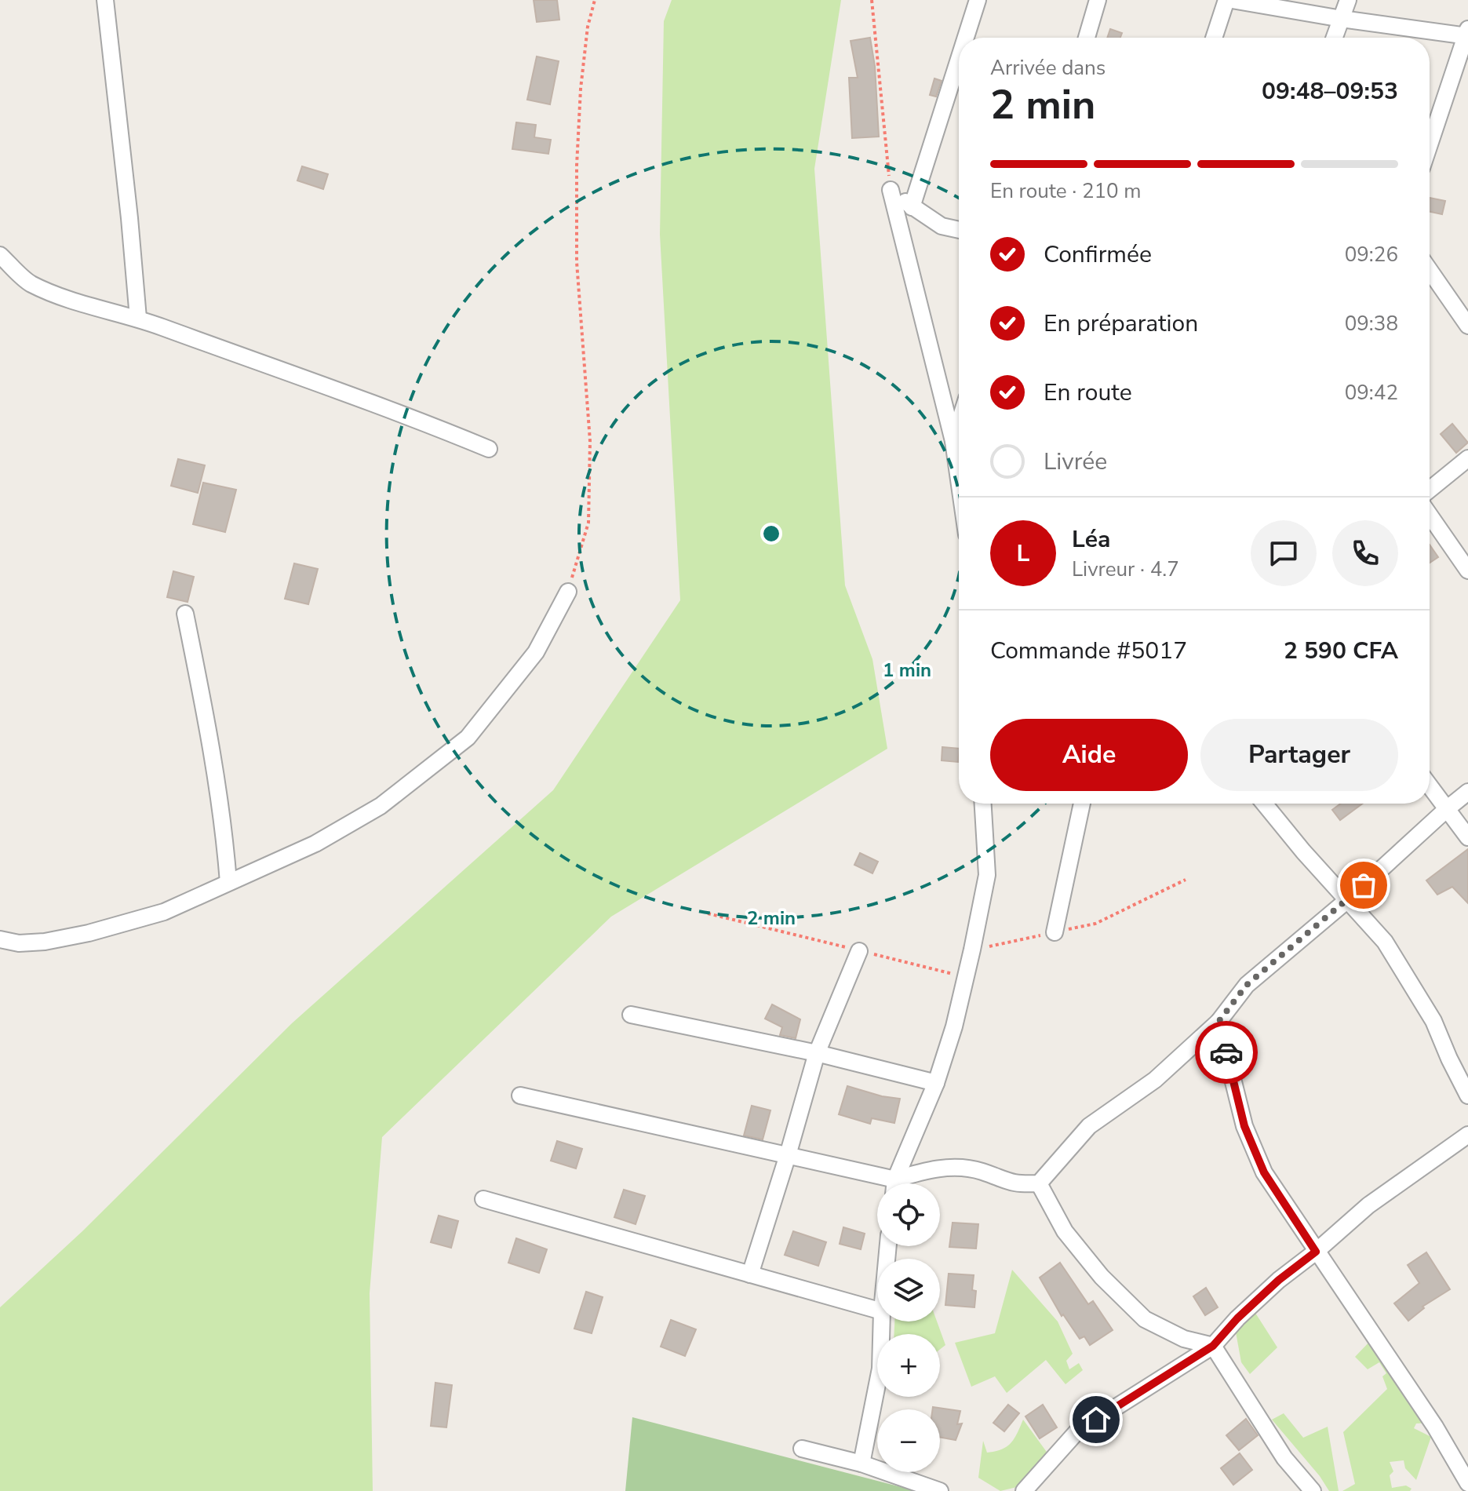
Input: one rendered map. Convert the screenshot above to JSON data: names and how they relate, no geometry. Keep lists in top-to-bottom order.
{
  "page": {
    "heading": ["2 min", "Arrivée dans", "09:48–09:53"],
    "panel": [
      "Léa",
      "Livreur · 4.7",
      "Commande #5017",
      "2 590 CFA"
    ],
    "bar": "En route · 210 m",
    "list": [
      ["Confirmée", "09:26"],
      ["En préparation", "09:38"],
      ["En route", "09:42"],
      "Livrée"
    ],
    "round": "L",
    "buttons": ["Aide", "Partager"],
    "map_buttons": ["+", "−"]
  },
  "rings": ["1 min", "2 min"]
}
